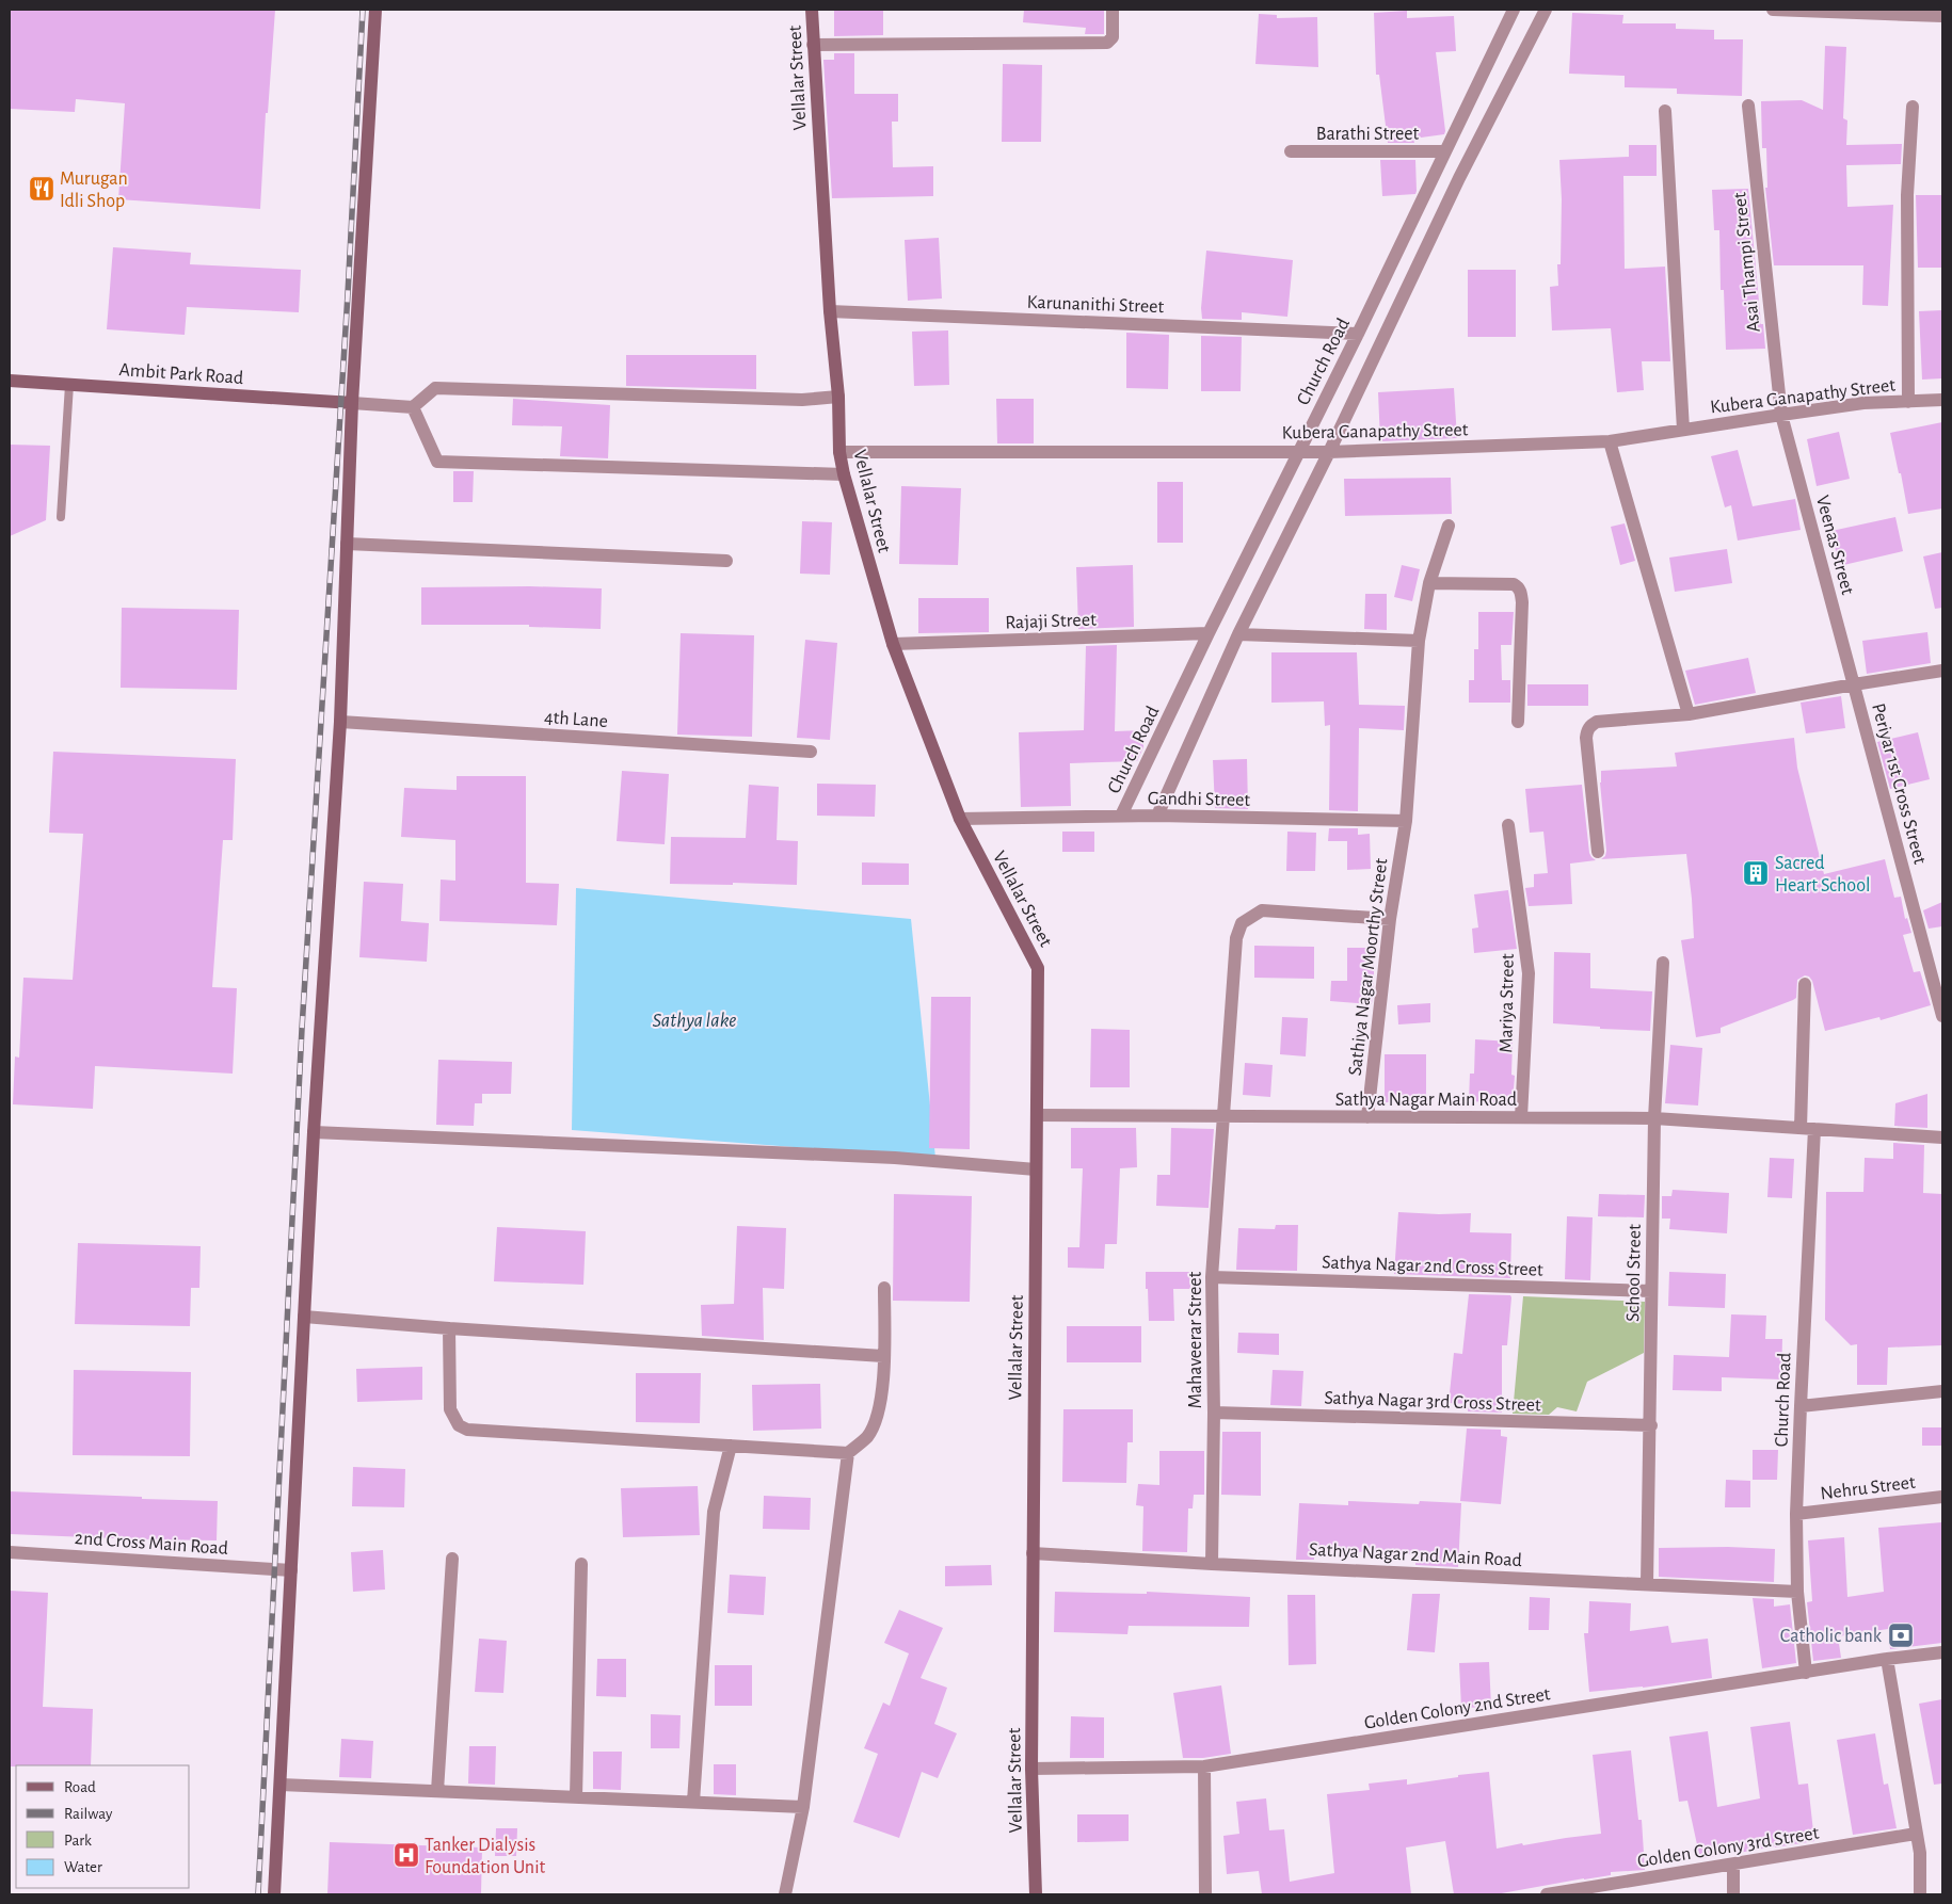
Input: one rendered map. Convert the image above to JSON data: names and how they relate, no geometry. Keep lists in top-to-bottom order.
{
  "streets": {
    "street": [
      "Vellalar Street",
      "Barathi Street",
      "Asai Thampi Street",
      "Karunanithi Street",
      "Church Road",
      "Ambit Park Road",
      "Kubera Ganapathy Street",
      "Veenas Street",
      "Rajaji Street",
      "4th Lane",
      "Periyar 1st Cross Street",
      "Gandhi Street",
      "Sathiya Nagar Moorthy Street",
      "Mariya Street",
      "Sathya Nagar Main Road",
      "Sathya Nagar 2nd Cross Street",
      "School Street",
      "Mahaveerar Street",
      "Sathya Nagar 3rd Cross Street",
      "Nehru Street",
      "2nd Cross Main Road",
      "Sathya Nagar 2nd Main Road",
      "Golden Colony 2nd Street",
      "Golden Colony 3rd Street"
    ]
  },
  "crossings": [
    ["Vellalar Street", "Karunanithi Street"],
    ["Vellalar Street", "Kubera Ganapathy Street"],
    ["Vellalar Street", "Rajaji Street"],
    ["Vellalar Street", "Gandhi Street"],
    ["Vellalar Street", "Sathya Nagar Main Road"],
    ["Vellalar Street", "Sathya Nagar 2nd Main Road"],
    ["Vellalar Street", "Golden Colony 2nd Street"],
    ["Barathi Street", "Church Road"],
    ["Asai Thampi Street", "Kubera Ganapathy Street"],
    ["Asai Thampi Street", "Veenas Street"],
    ["Karunanithi Street", "Church Road"],
    ["Church Road", "Kubera Ganapathy Street"],
    ["Church Road", "Rajaji Street"],
    ["Church Road", "Gandhi Street"],
    ["Church Road", "Sathya Nagar Main Road"],
    ["Church Road", "Nehru Street"],
    ["Church Road", "Sathya Nagar 2nd Main Road"],
    ["Church Road", "Golden Colony 2nd Street"],
    ["Kubera Ganapathy Street", "Veenas Street"],
    ["Veenas Street", "Periyar 1st Cross Street"],
    ["Gandhi Street", "Sathiya Nagar Moorthy Street"],
    ["Sathiya Nagar Moorthy Street", "Sathya Nagar Main Road"],
    ["Sathiya Nagar Moorthy Street", "Mahaveerar Street"],
    ["Mariya Street", "Sathya Nagar Main Road"],
    ["Sathya Nagar Main Road", "School Street"],
    ["Sathya Nagar Main Road", "Mahaveerar Street"],
    ["Sathya Nagar 2nd Cross Street", "School Street"],
    ["Sathya Nagar 2nd Cross Street", "Mahaveerar Street"],
    ["School Street", "Sathya Nagar 3rd Cross Street"],
    ["School Street", "Sathya Nagar 2nd Main Road"],
    ["Mahaveerar Street", "Sathya Nagar 3rd Cross Street"],
    ["Mahaveerar Street", "Sathya Nagar 2nd Main Road"]
  ],
  "water": ["Sathya lake"],
  "places": {
    "restaurant": ["Murugan Idli Shop"],
    "building": ["Sacred Heart School"],
    "bank": ["Catholic bank"],
    "hospital": ["Tanker Dialysis Foundation Unit"]
  },
  "legend": [
    "Road",
    "Railway",
    "Park",
    "Water"
  ]
}
